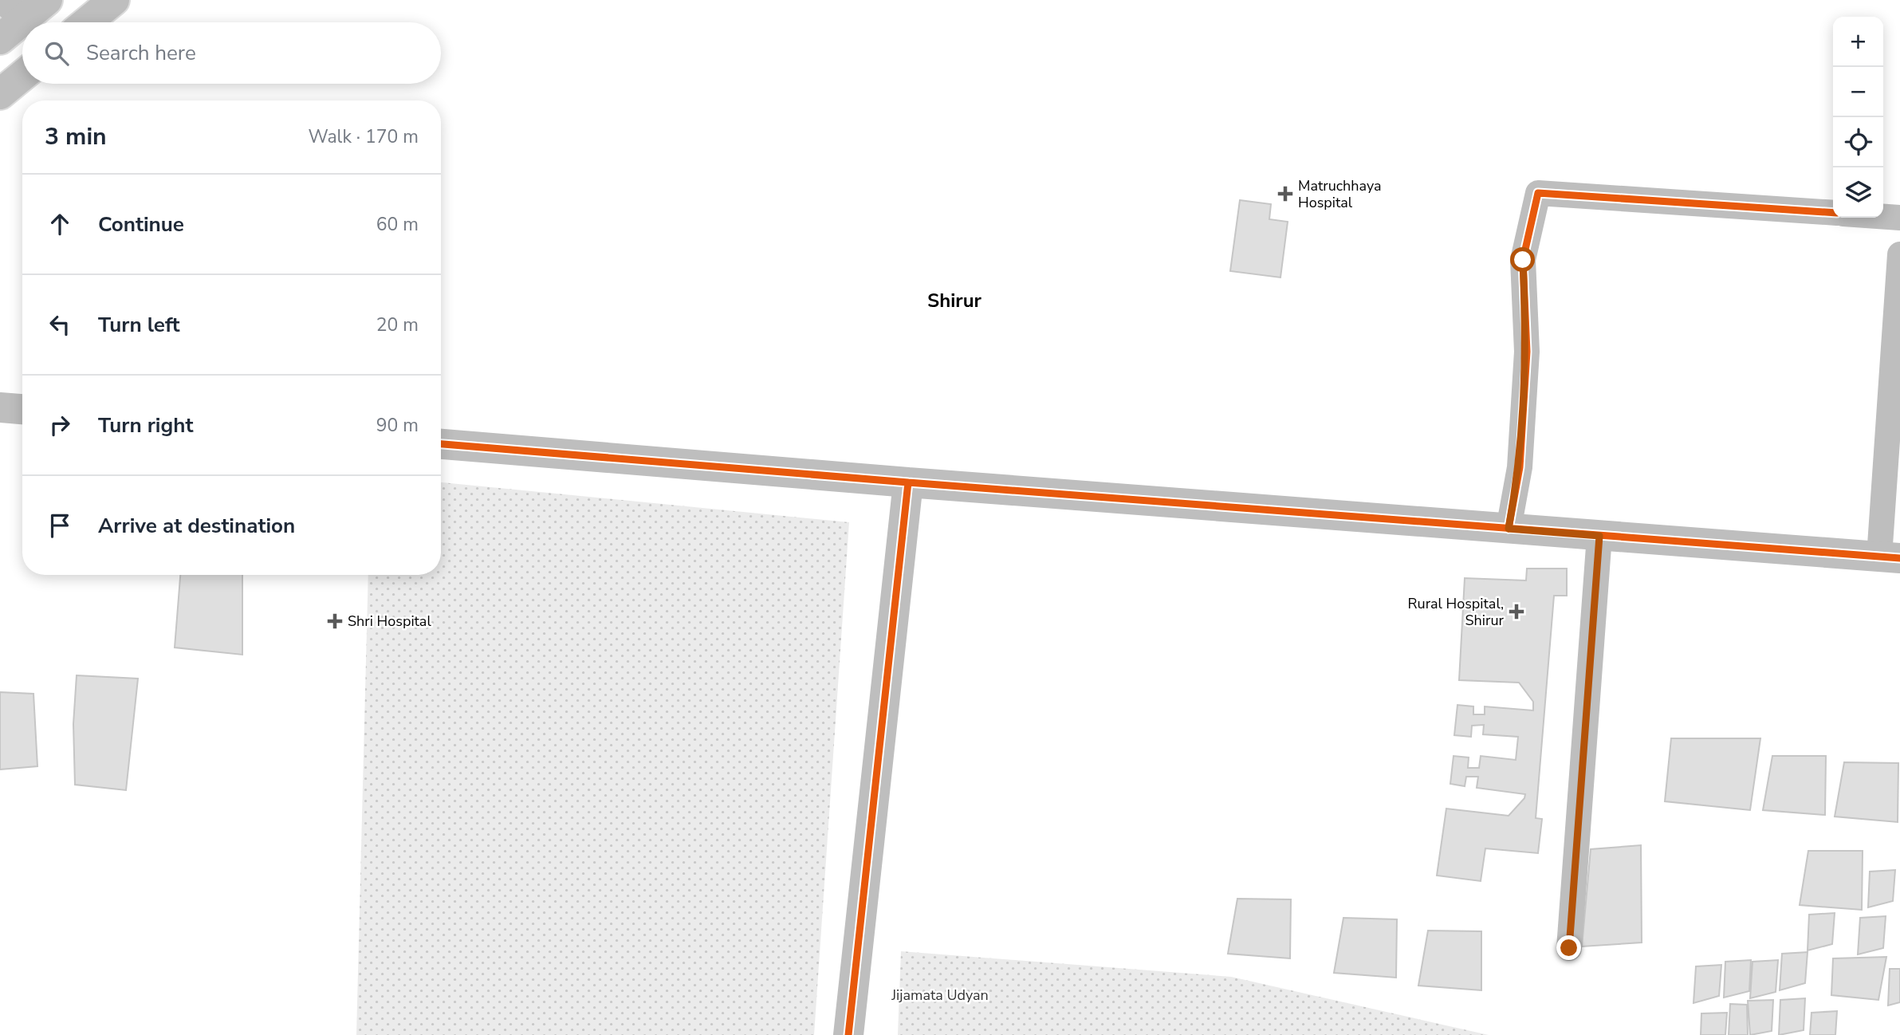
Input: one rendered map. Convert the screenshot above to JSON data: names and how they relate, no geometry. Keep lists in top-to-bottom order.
{
  "districts": ["Shirur"],
  "parks": ["Jijamata Udyan"],
  "places": {
    "health": ["Matruchhaya Hospital", "Rural Hospital, Shirur", "Shri Hospital"]
  },
  "page": {
    "map_buttons": ["+", "−"],
    "search": "Search here",
    "heading": ["3 min", "Walk · 170 m"],
    "list": [
      ["Continue", "60 m"],
      ["Turn left", "20 m"],
      ["Turn right", "90 m"],
      "Arrive at destination"
    ]
  }
}
